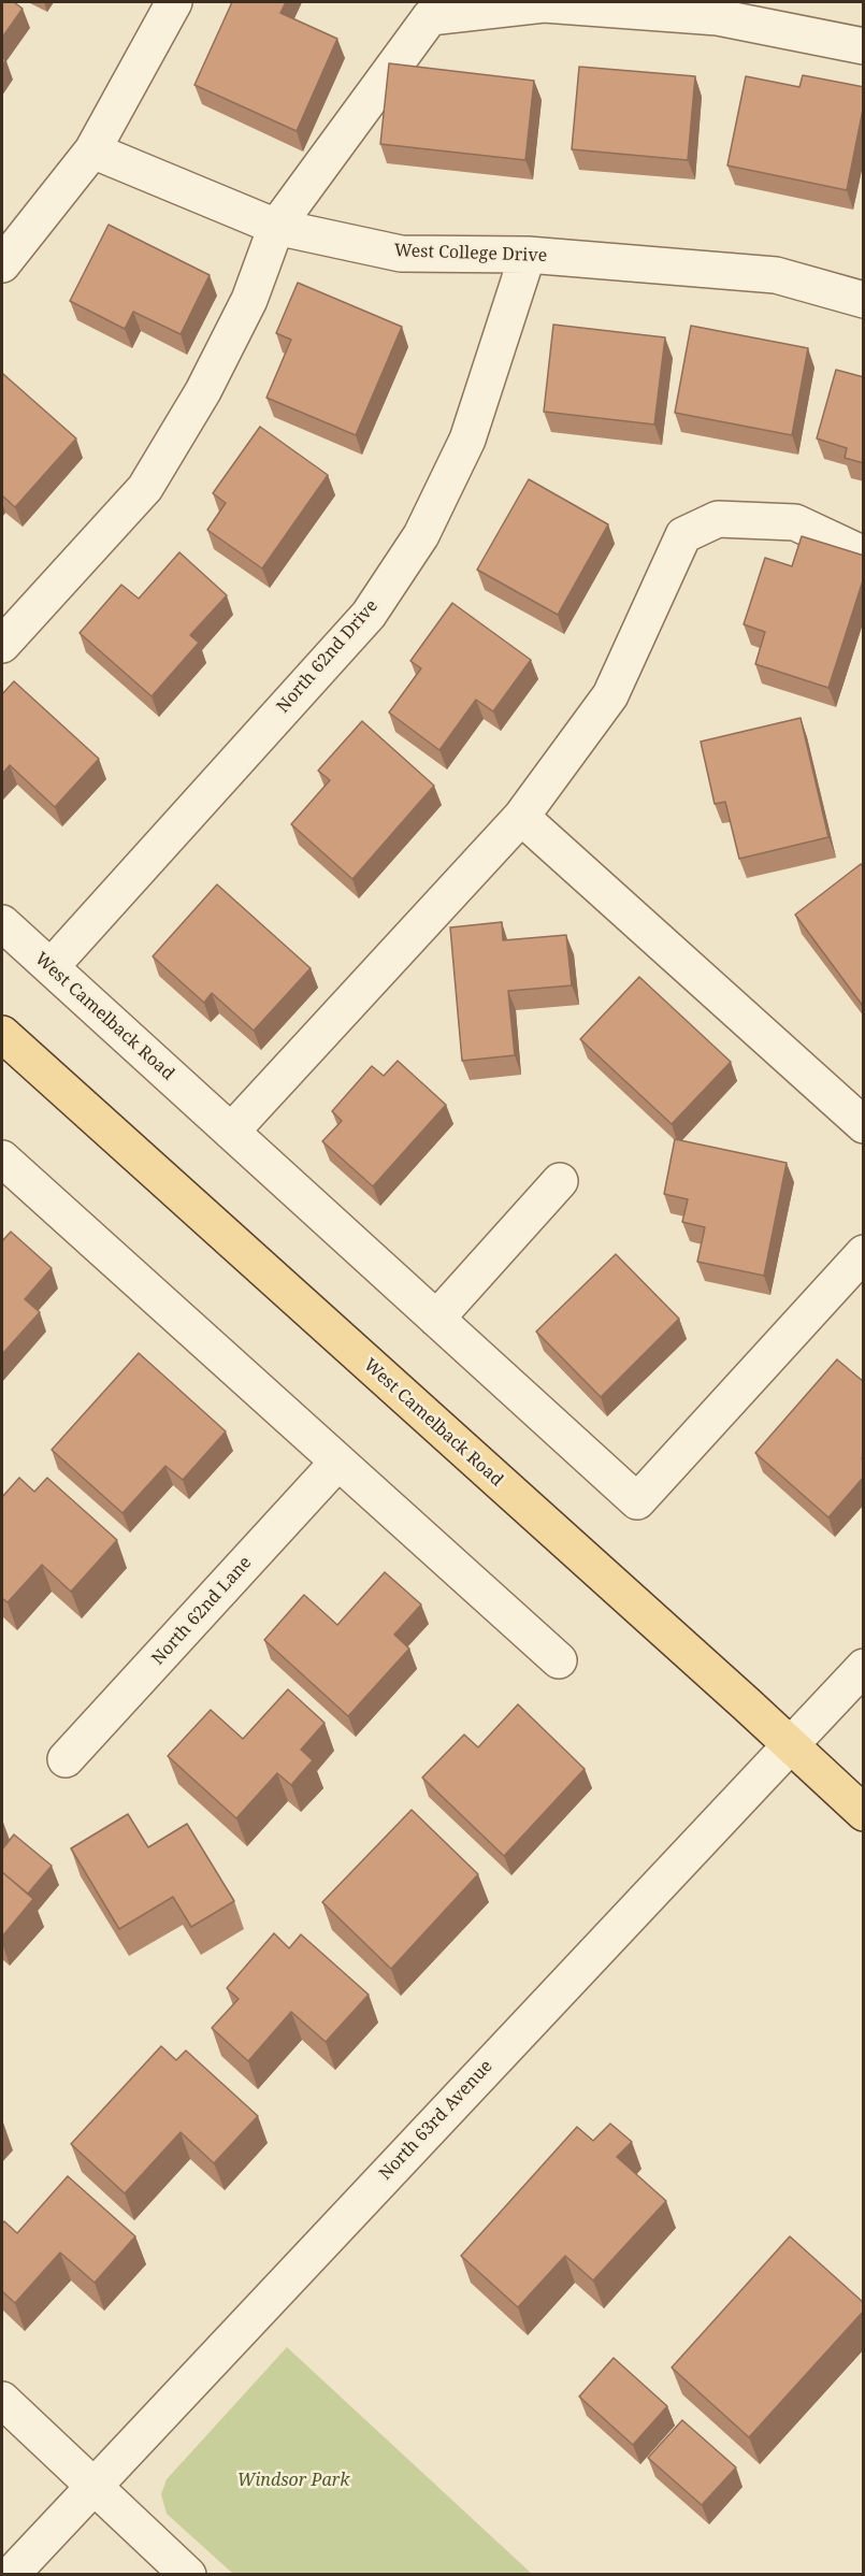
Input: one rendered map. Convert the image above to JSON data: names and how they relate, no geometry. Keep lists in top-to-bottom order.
{
  "streets": {
    "main road": ["West Camelback Road"],
    "street": [
      "West College Drive",
      "North 62nd Drive",
      "North 62nd Lane",
      "North 63rd Avenue"
    ]
  },
  "crossings": [
    ["West College Drive", "North 62nd Drive"],
    ["North 62nd Drive", "West Camelback Road"],
    ["West Camelback Road", "North 63rd Avenue"]
  ],
  "parks": ["Windsor Park"]
}
